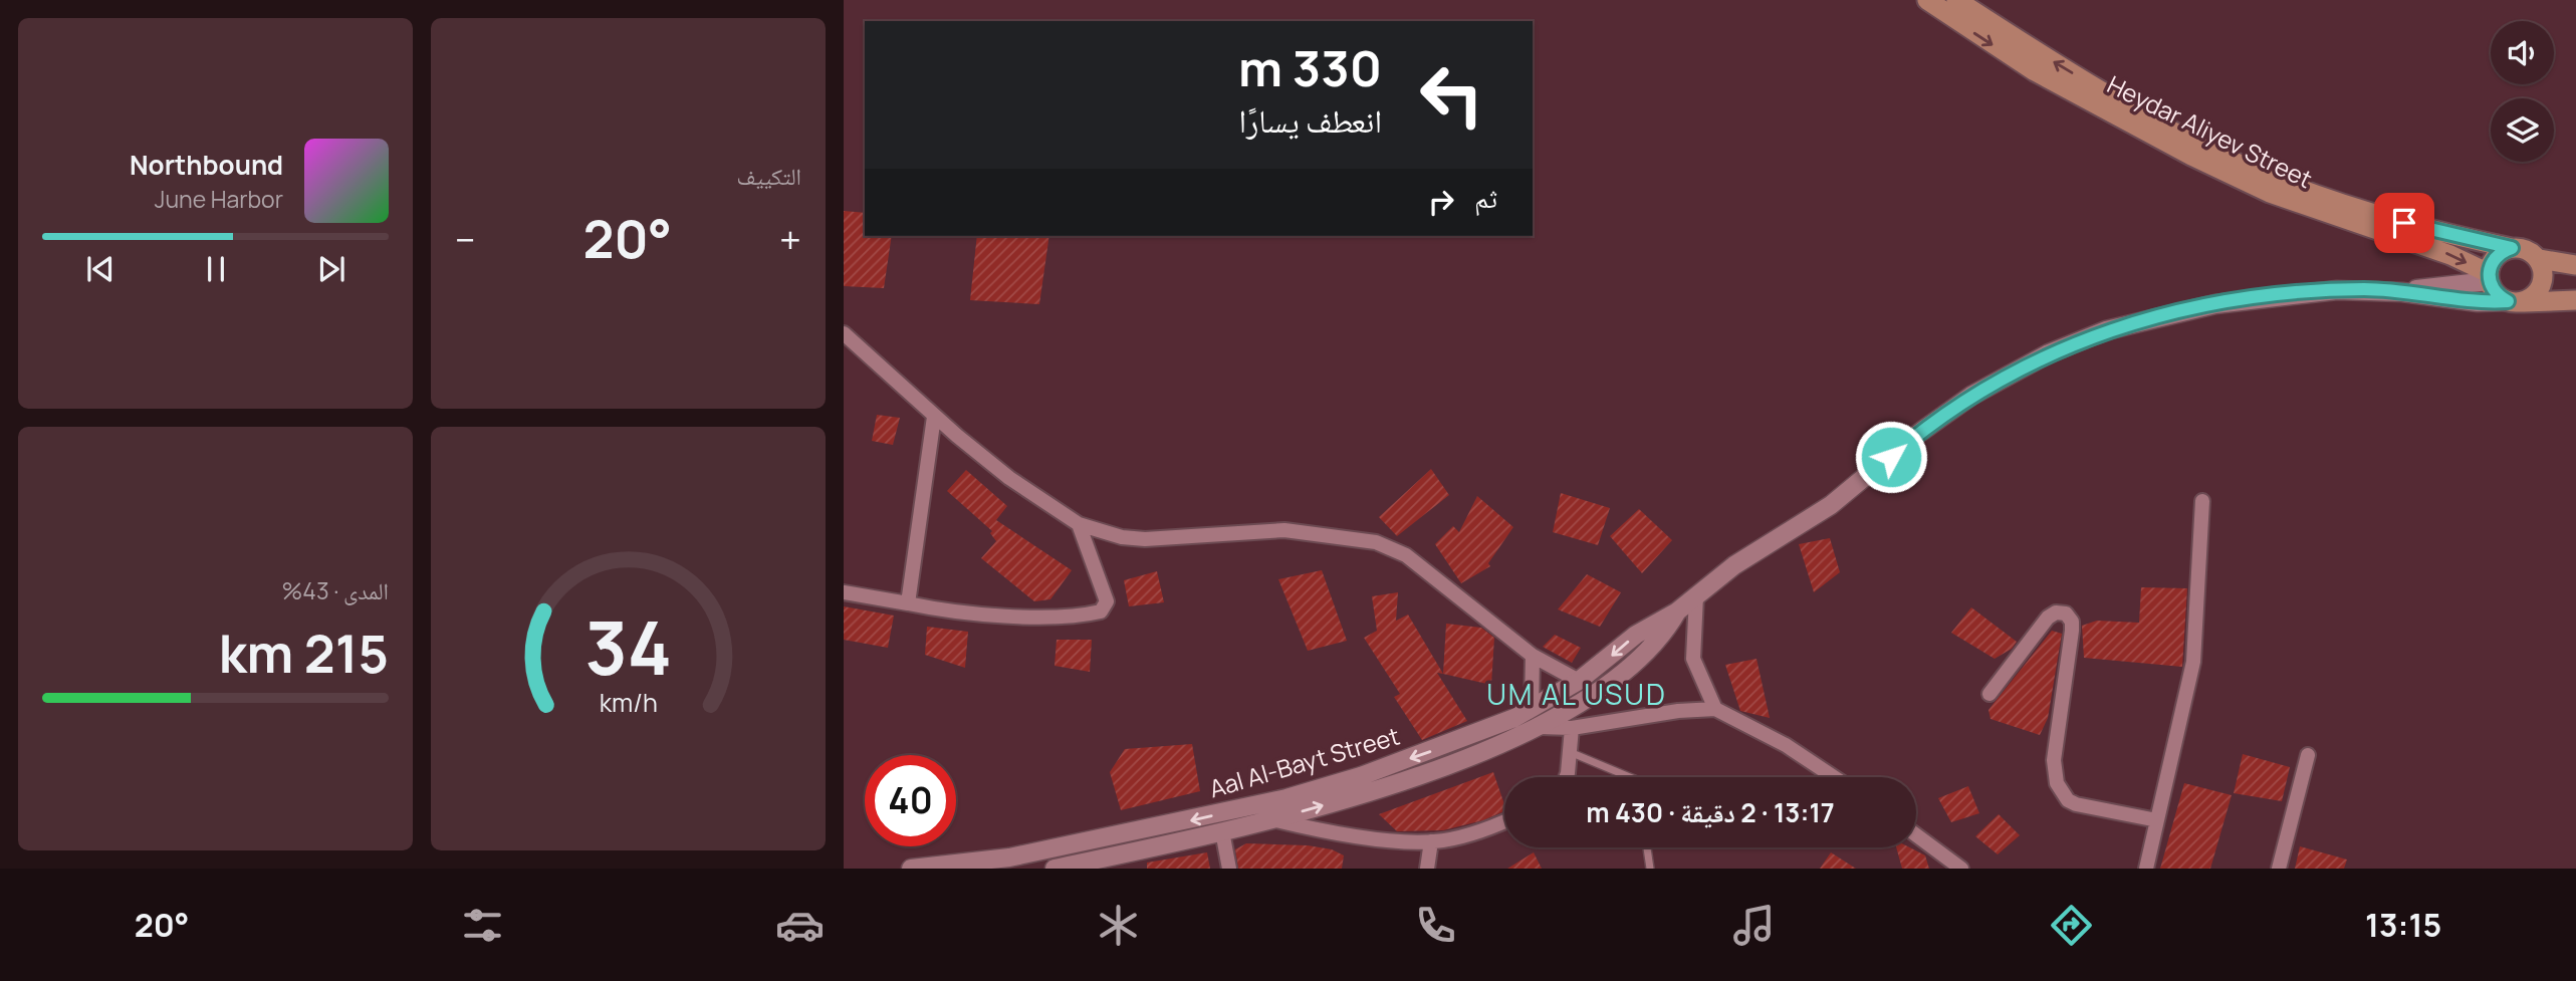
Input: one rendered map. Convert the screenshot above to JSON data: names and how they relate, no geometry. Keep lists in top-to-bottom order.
{
  "streets": {
    "main road": ["Heydar Aliyev Street"],
    "street": ["Aal Al-Bayt Street"]
  },
  "crossings": [
    ["Heydar Aliyev Street", "Aal Al-Bayt Street"]
  ],
  "districts": ["UM AL USUD"],
  "page": {
    "tile": [
      "التكييف",
      ["المدى · 43%", "215 km"]
    ],
    "turn": ["330 m", "انعطف يسارًا"],
    "song": ["Northbound", "June Harbor"],
    "then": "ثم",
    "heat": ["−", "20°", "+"],
    "limit": "40",
    "trip": "13:17 · 2 دقيقة · 430 m",
    "tabs": ["13:15", "20°"],
    "gauge": ["34", "km/h"]
  }
}
